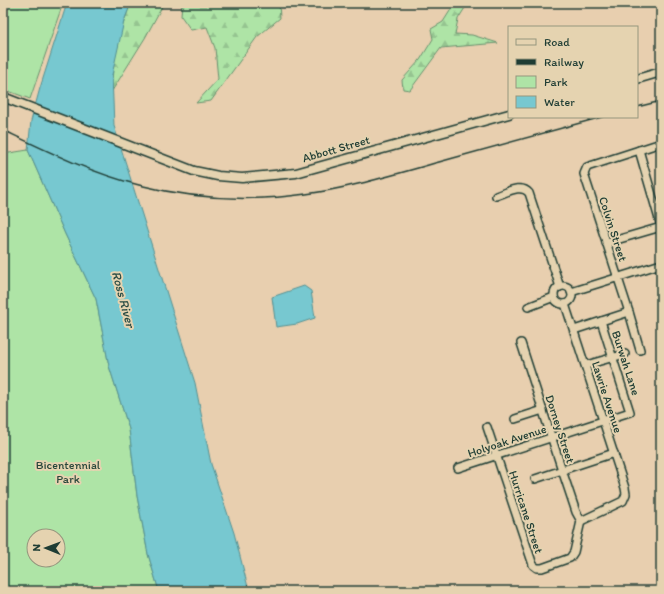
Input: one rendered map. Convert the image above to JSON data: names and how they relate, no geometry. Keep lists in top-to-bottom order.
{
  "streets": {
    "main road": ["Abbott Street"],
    "street": [
      "Colvin Street",
      "Burwah Lane",
      "Lawrie Avenue",
      "Dorney Street",
      "Holyoak Avenue",
      "Hurricane Street"
    ]
  },
  "crossings": [
    ["Burwah Lane", "Holyoak Avenue"],
    ["Lawrie Avenue", "Dorney Street"],
    ["Lawrie Avenue", "Holyoak Avenue"],
    ["Lawrie Avenue", "Hurricane Street"],
    ["Dorney Street", "Holyoak Avenue"],
    ["Dorney Street", "Hurricane Street"],
    ["Holyoak Avenue", "Hurricane Street"]
  ],
  "water": ["Ross River"],
  "parks": ["Bicentennial Park"],
  "legend": [
    "Road",
    "Railway",
    "Park",
    "Water"
  ],
  "north": "left"
}
